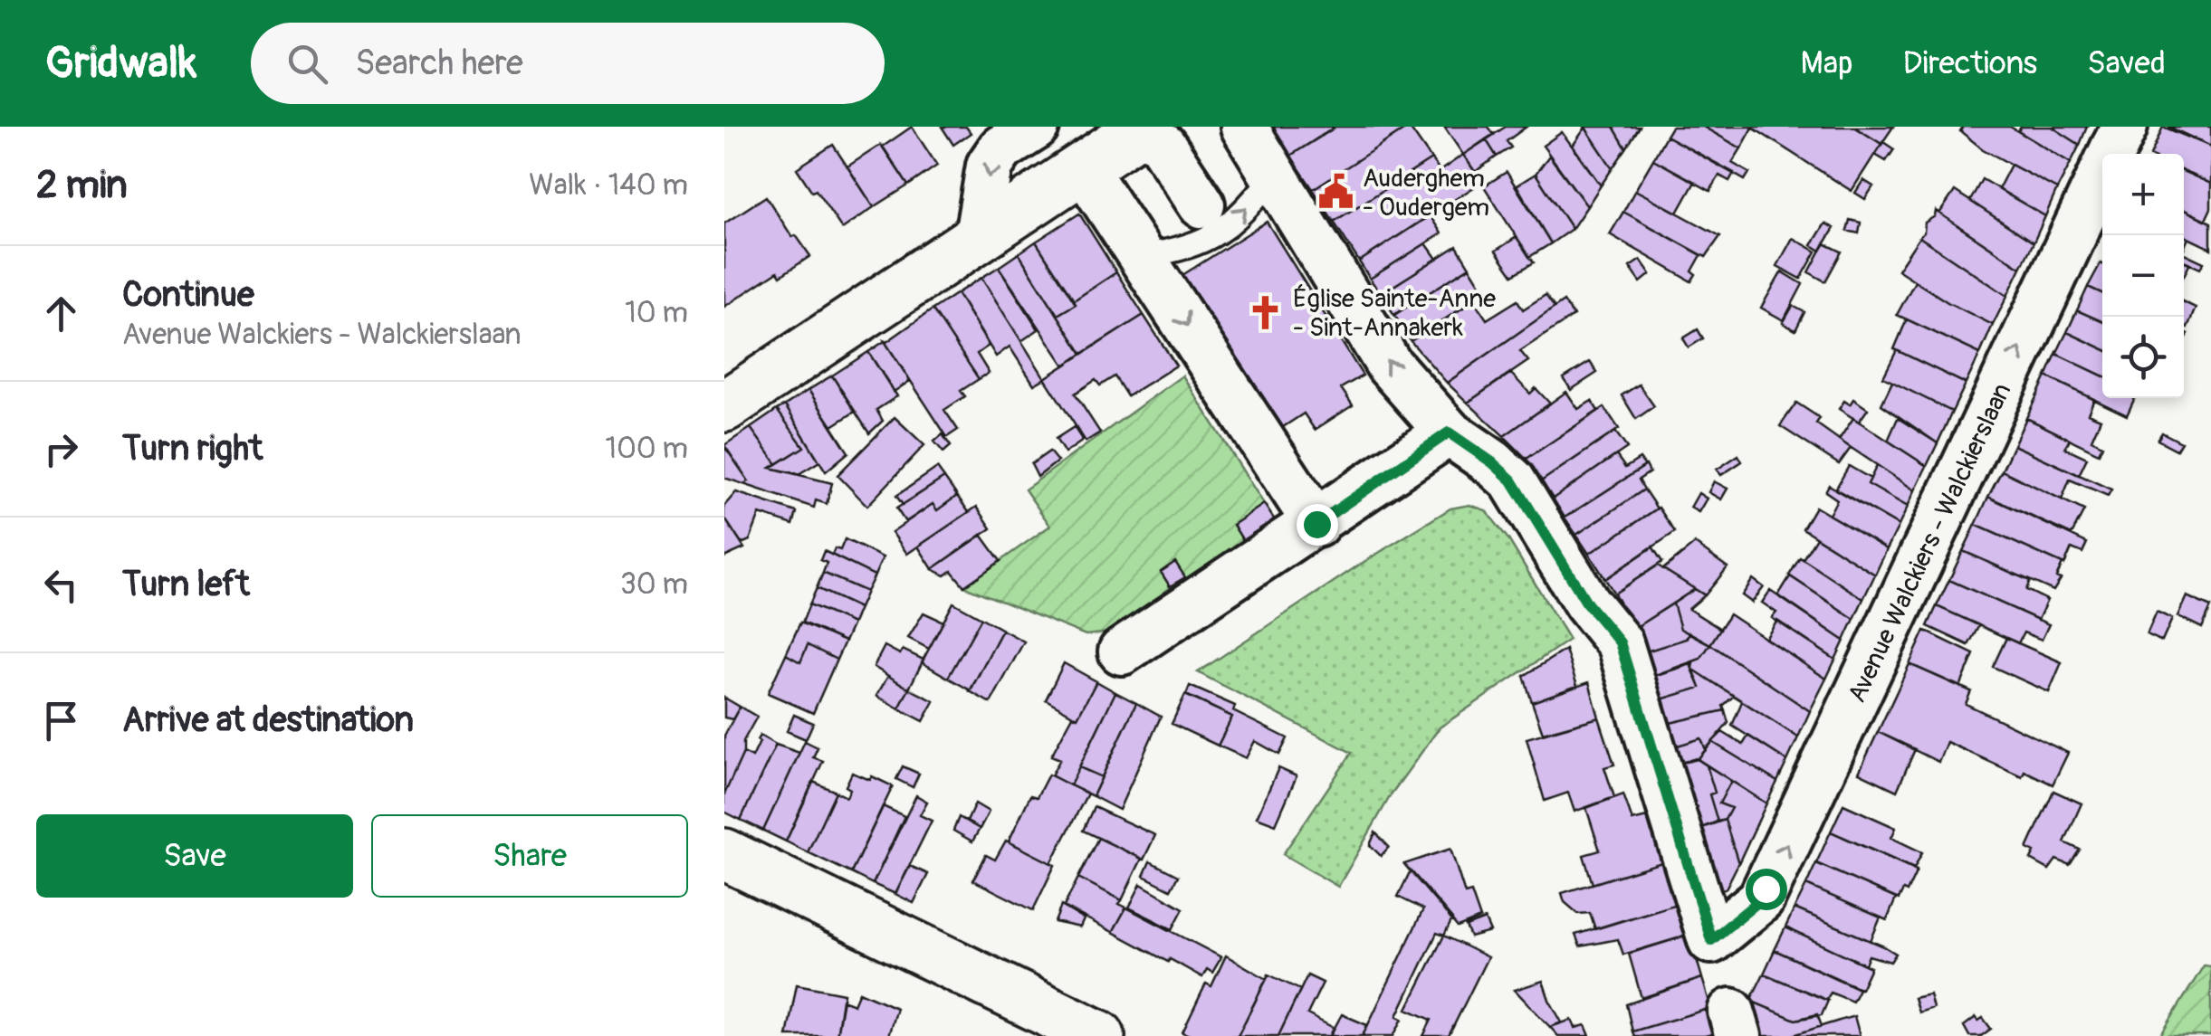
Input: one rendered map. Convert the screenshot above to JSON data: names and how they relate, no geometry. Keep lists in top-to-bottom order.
{
  "streets": {
    "street": ["Avenue Walckiers - Walckierslaan"]
  },
  "places": {
    "public building": ["Auderghem - Oudergem"],
    "church": ["Église Sainte-Anne - Sint-Annakerk"]
  },
  "page": {
    "header": "Gridwalk",
    "search": "Search here",
    "nav": ["Map", "Directions", "Saved"],
    "heading": ["2 min", "Walk · 140 m"],
    "map_buttons": ["+", "−"],
    "list": [
      ["Continue", "Avenue Walckiers - Walckierslaan", "10 m"],
      ["Turn right", "100 m"],
      ["Turn left", "30 m"],
      "Arrive at destination"
    ],
    "buttons": ["Save", "Share"]
  }
}
